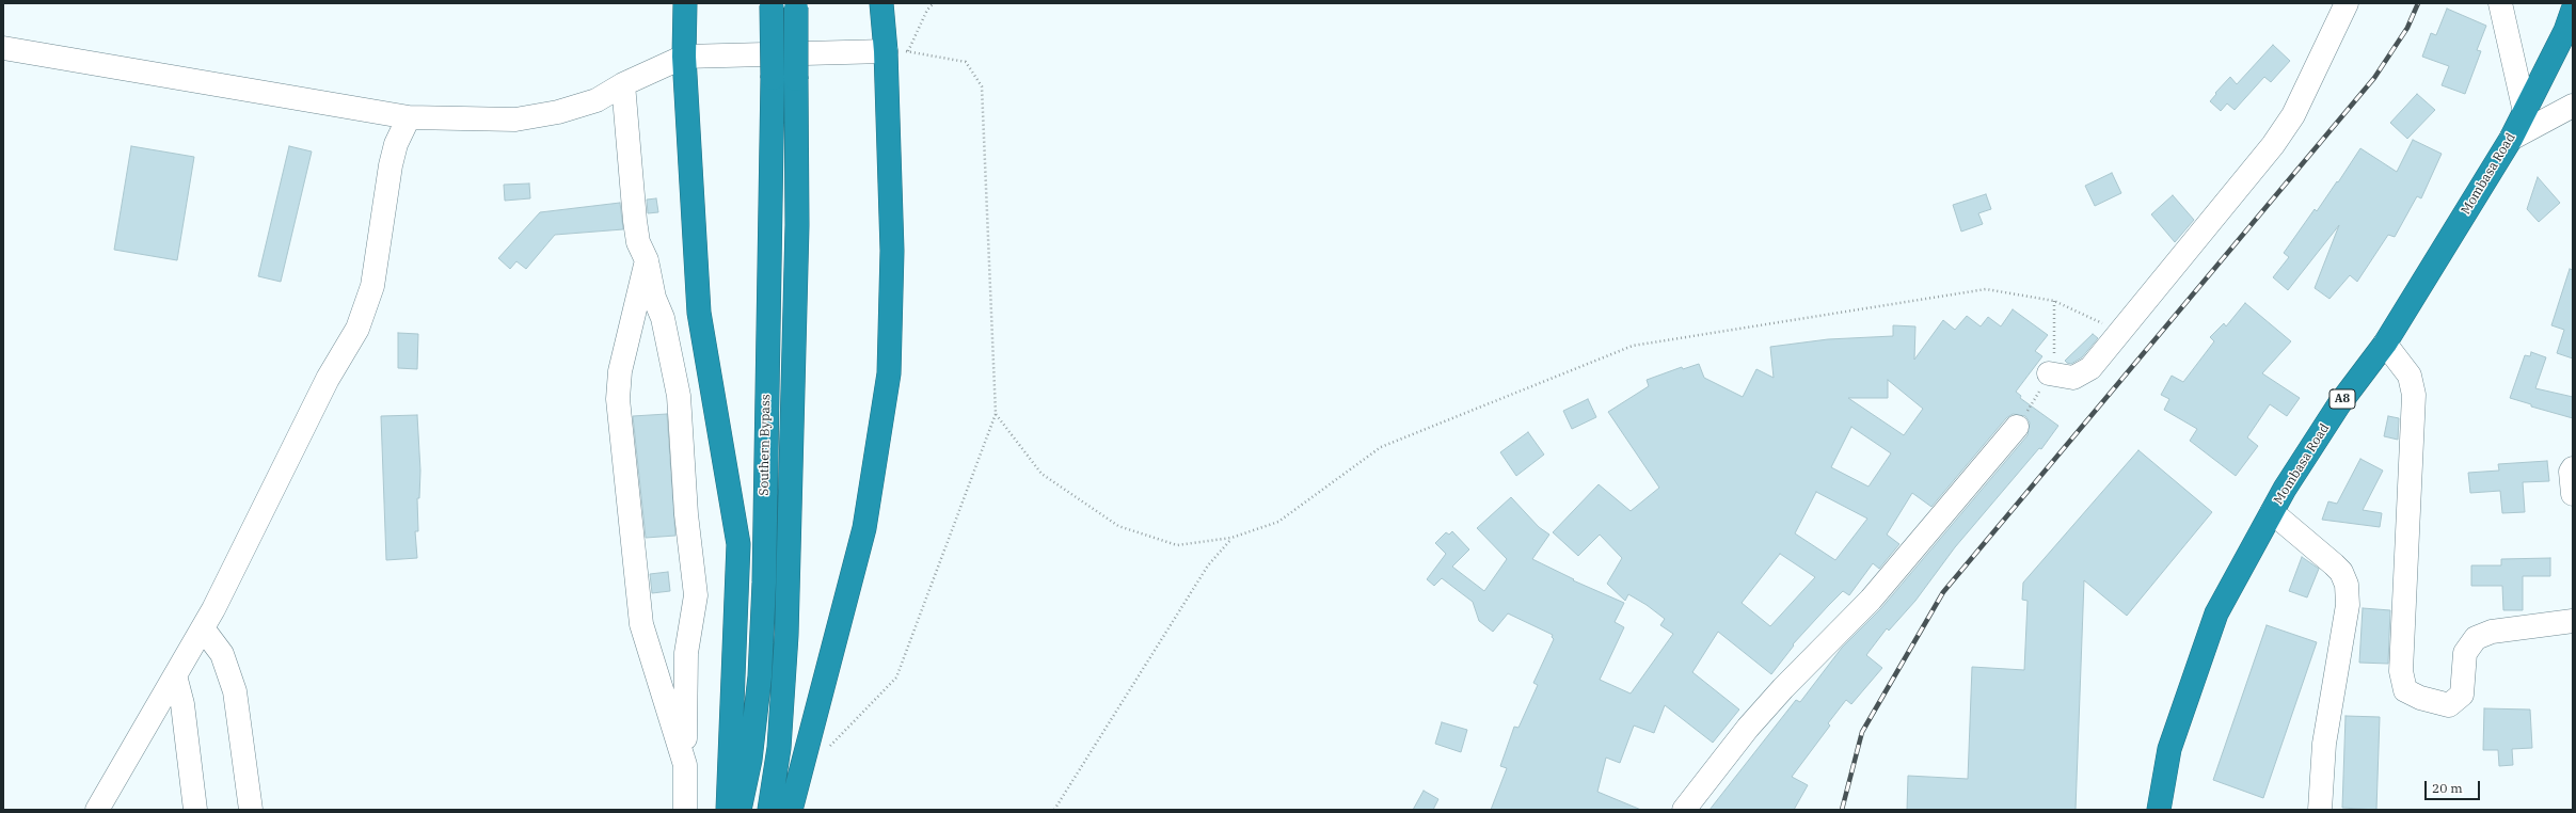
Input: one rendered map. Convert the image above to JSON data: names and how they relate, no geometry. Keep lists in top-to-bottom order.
{
  "streets": {
    "highway": ["Mombasa Road", "A8", "Southern Bypass"]
  },
  "scale_bar": "20 m"
}
